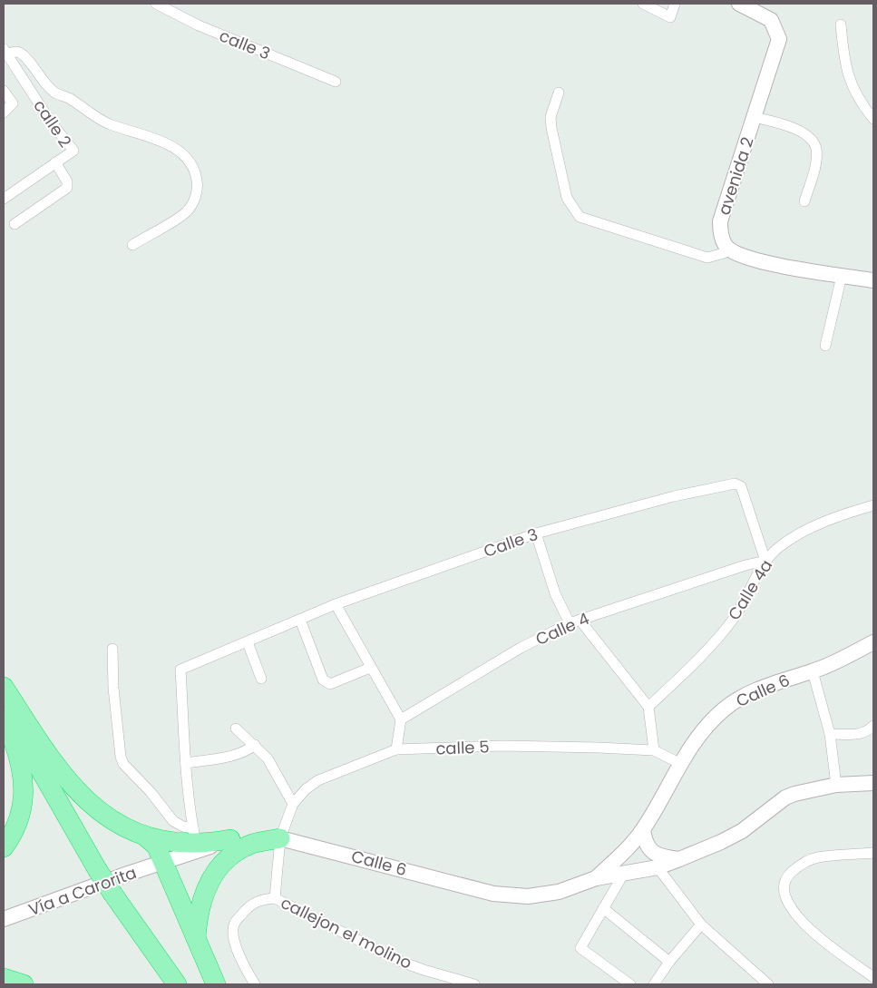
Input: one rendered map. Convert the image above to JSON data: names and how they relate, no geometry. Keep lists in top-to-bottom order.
{
  "streets": {
    "street": [
      "calle 3",
      "calle 2",
      "avenida 2",
      "Calle 3",
      "Calle 4a",
      "Calle 4",
      "Calle 6",
      "calle 5",
      "Vía a Carorita",
      "callejon el molino"
    ]
  },
  "crossings": [
    ["Calle 3", "Calle 4a"],
    ["Calle 3", "Calle 4"],
    ["Calle 4a", "Calle 4"],
    ["Calle 6", "calle 5"],
    ["Calle 6", "callejon el molino"],
    ["calle 5", "callejon el molino"]
  ]
}
